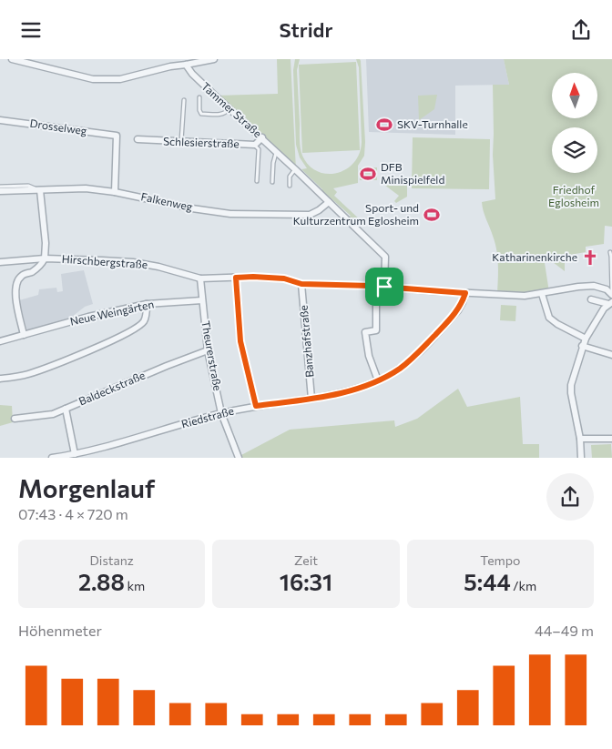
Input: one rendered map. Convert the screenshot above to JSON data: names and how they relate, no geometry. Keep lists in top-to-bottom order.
{
  "streets": {
    "street": [
      "Tammer Straße",
      "Drosselweg",
      "Schlesierstraße",
      "Falkenweg",
      "Hirschbergstraße",
      "Neue Weingärten",
      "Banzhafstraße",
      "Theurerstraße",
      "Baldeckstraße",
      "Riedstraße"
    ]
  },
  "crossings": [
    ["Tammer Straße", "Schlesierstraße"],
    ["Tammer Straße", "Falkenweg"],
    ["Tammer Straße", "Hirschbergstraße"],
    ["Drosselweg", "Falkenweg"],
    ["Hirschbergstraße", "Banzhafstraße"],
    ["Hirschbergstraße", "Theurerstraße"],
    ["Hirschbergstraße", "Riedstraße"],
    ["Neue Weingärten", "Theurerstraße"],
    ["Banzhafstraße", "Riedstraße"],
    ["Theurerstraße", "Baldeckstraße"],
    ["Theurerstraße", "Riedstraße"]
  ],
  "parks": ["Friedhof Eglosheim"],
  "places": {
    "sports": ["SKV-Turnhalle", "DFB Minispielfeld", "Sport- und Kulturzentrum Eglosheim"],
    "church": ["Katharinenkirche"]
  },
  "north": "top",
  "page": {
    "header": "Stridr",
    "heading": ["Morgenlauf", "07:43 · 4 × 720 m"],
    "stats": [
      ["Distanz", "2.88 km"],
      ["Zeit", "16:31"],
      ["Tempo", "5:44 /km"]
    ],
    "chart": ["Höhenmeter", "44–49 m"]
  }
}
